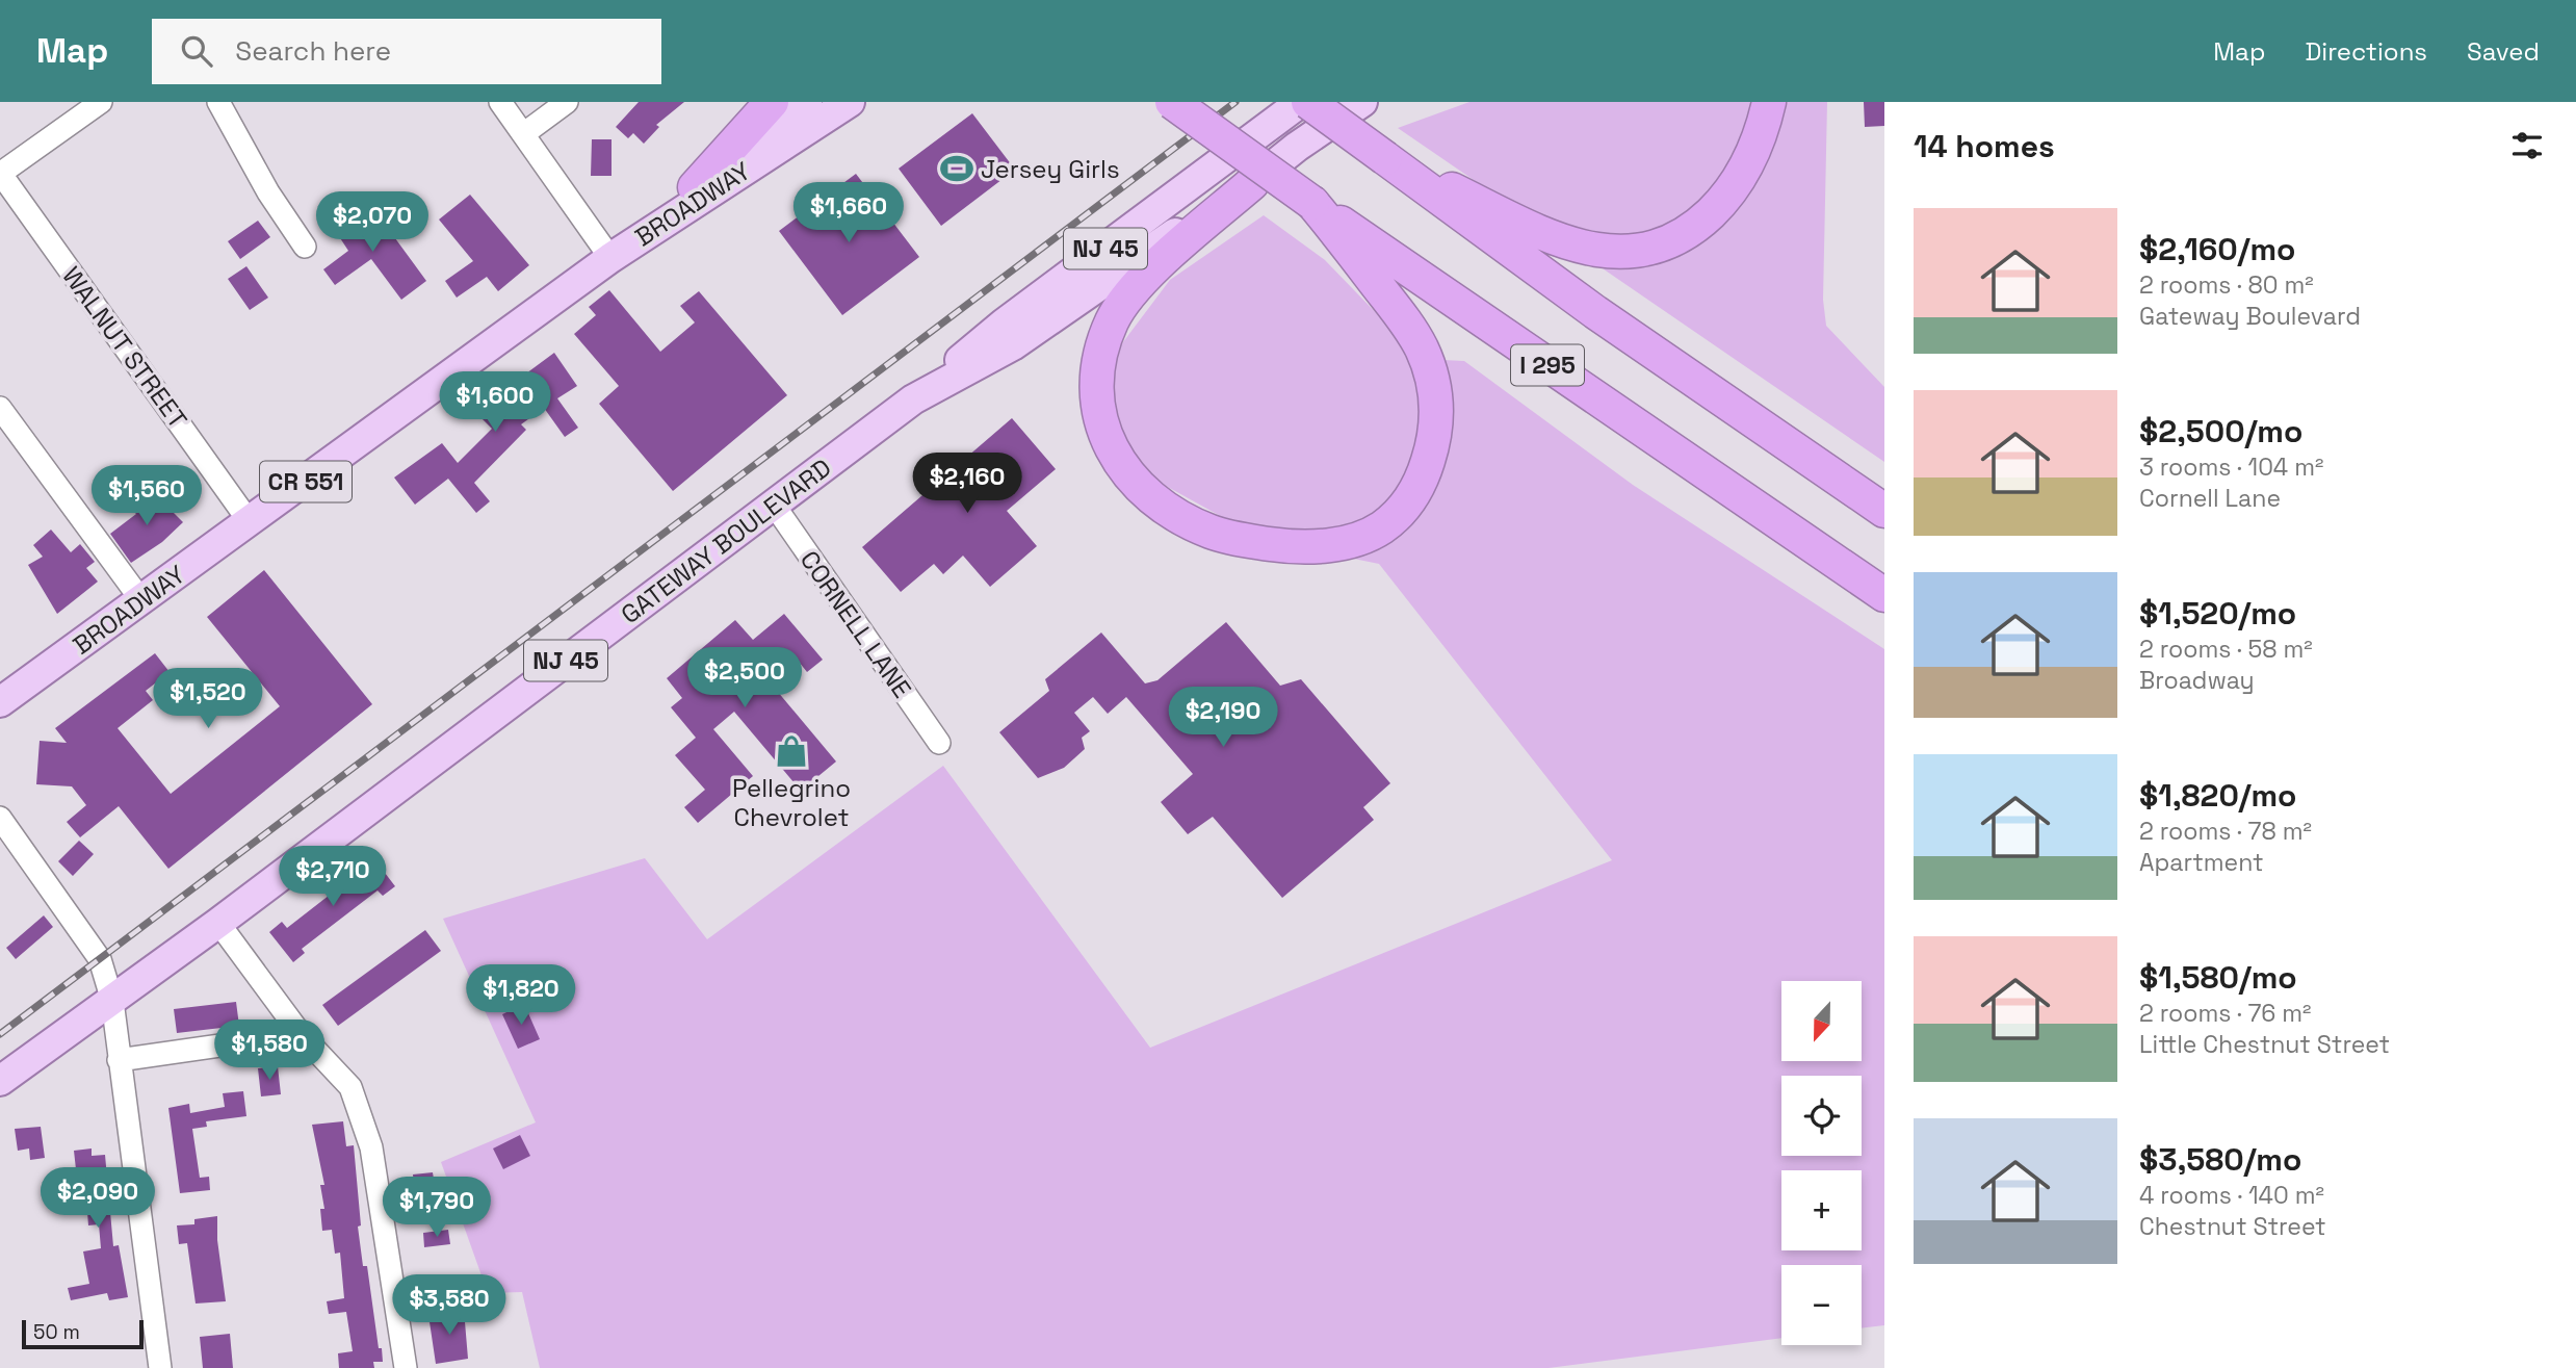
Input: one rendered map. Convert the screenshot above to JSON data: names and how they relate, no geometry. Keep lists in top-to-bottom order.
{
  "streets": {
    "highway": ["I 295"],
    "main road": [
      "BROADWAY",
      "NJ 45",
      "CR 551",
      "GATEWAY BOULEVARD"
    ],
    "street": ["WALNUT STREET", "CORNELL LANE"]
  },
  "crossings": [
    ["BROADWAY", "WALNUT STREET"],
    ["NJ 45", "GATEWAY BOULEVARD"],
    ["GATEWAY BOULEVARD", "CORNELL LANE"]
  ],
  "places": {
    "sports": ["Jersey Girls"],
    "shop": ["Pellegrino Chevrolet"]
  },
  "scale_bar": "50 m",
  "north": "bottom",
  "page": {
    "header": "Map",
    "search": "Search here",
    "nav": ["Map", "Directions", "Saved"],
    "heading": "14 homes",
    "price": [
      "$1,660",
      "$2,070",
      "$1,600",
      "$2,160",
      "$1,560",
      "$2,500",
      "$1,520",
      "$2,190",
      "$2,710",
      "$1,820",
      "$1,580",
      "$2,090",
      "$1,790",
      "$3,580"
    ],
    "list": [
      {
        "name": "$2,160/mo",
        "note": "2 rooms · 80 m² · Gateway Boulevard"
      },
      {
        "name": "$2,500/mo",
        "note": "3 rooms · 104 m² · Cornell Lane"
      },
      {
        "name": "$1,520/mo",
        "note": "2 rooms · 58 m² · Broadway"
      },
      {
        "name": "$1,820/mo",
        "note": "2 rooms · 78 m² · Apartment"
      },
      {
        "name": "$1,580/mo",
        "note": "2 rooms · 76 m² · Little Chestnut Street"
      },
      {
        "name": "$3,580/mo",
        "note": "4 rooms · 140 m² · Chestnut Street"
      }
    ],
    "map_buttons": ["+", "−"],
    "scale": "50 m"
  }
}
